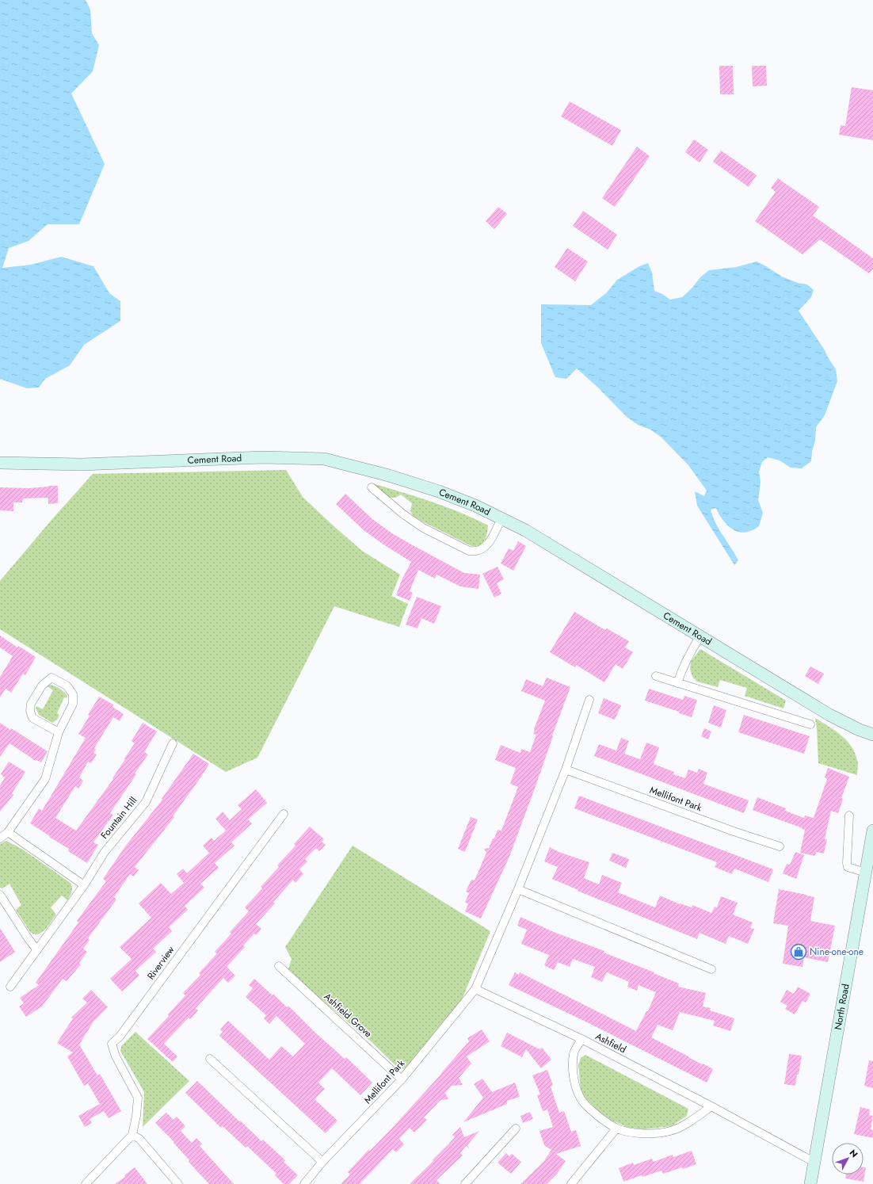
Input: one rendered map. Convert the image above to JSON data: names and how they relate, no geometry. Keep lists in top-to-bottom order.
{
  "streets": {
    "street": [
      "Cement Road",
      "Mellifont Park",
      "Fountain Hill",
      "Riverview",
      "North Road",
      "Ashfield Grove",
      "Ashfield"
    ]
  },
  "crossings": [
    ["Mellifont Park", "Ashfield Grove"],
    ["North Road", "Ashfield"]
  ],
  "places": {
    "shop": ["Nine-one-one"]
  },
  "north": "top right"
}
